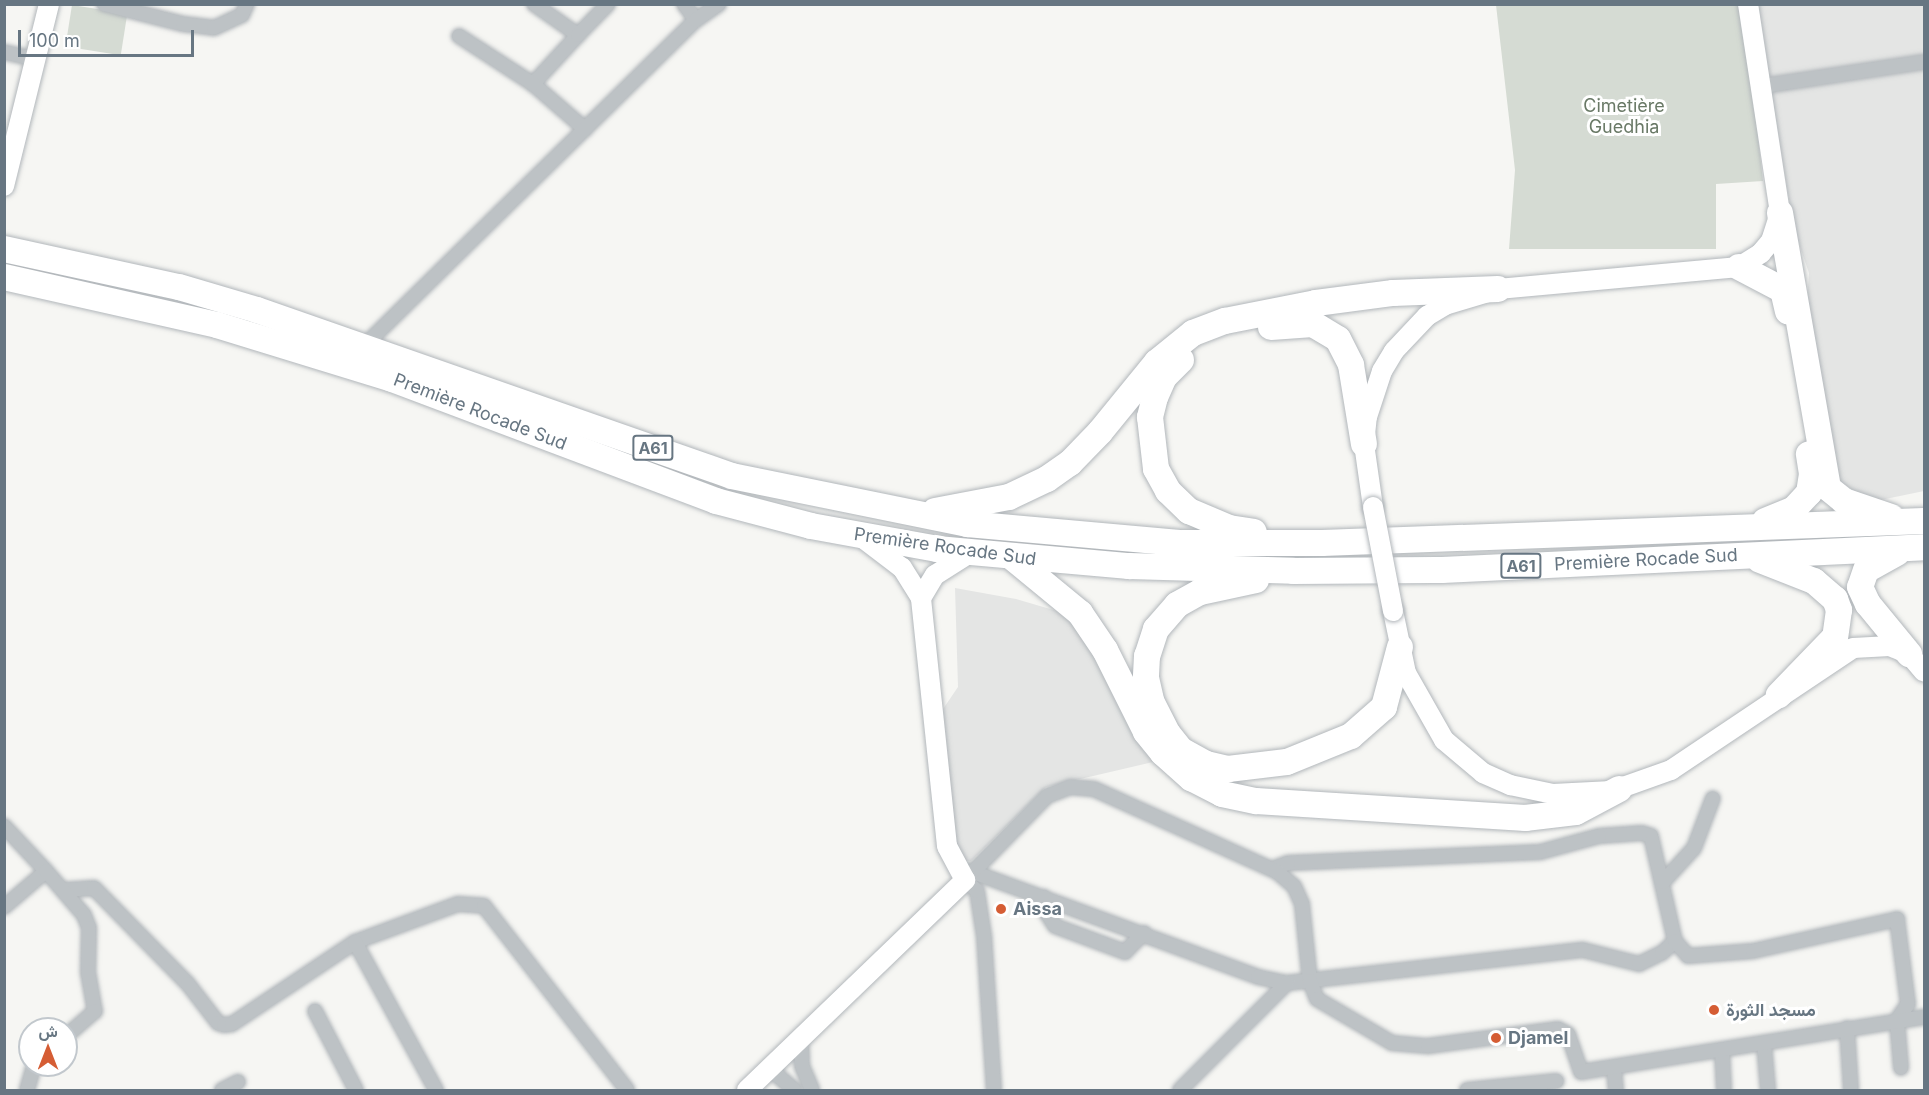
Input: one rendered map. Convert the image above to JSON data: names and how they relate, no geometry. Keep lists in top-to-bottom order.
{
  "streets": {
    "highway": ["Première Rocade Sud", "A61"]
  },
  "parks": ["Cimetière Guedhia"],
  "places": ["Aissa", "مسجد الثورة", "Djamel"],
  "scale_bar": "100 m",
  "north": "top"
}
